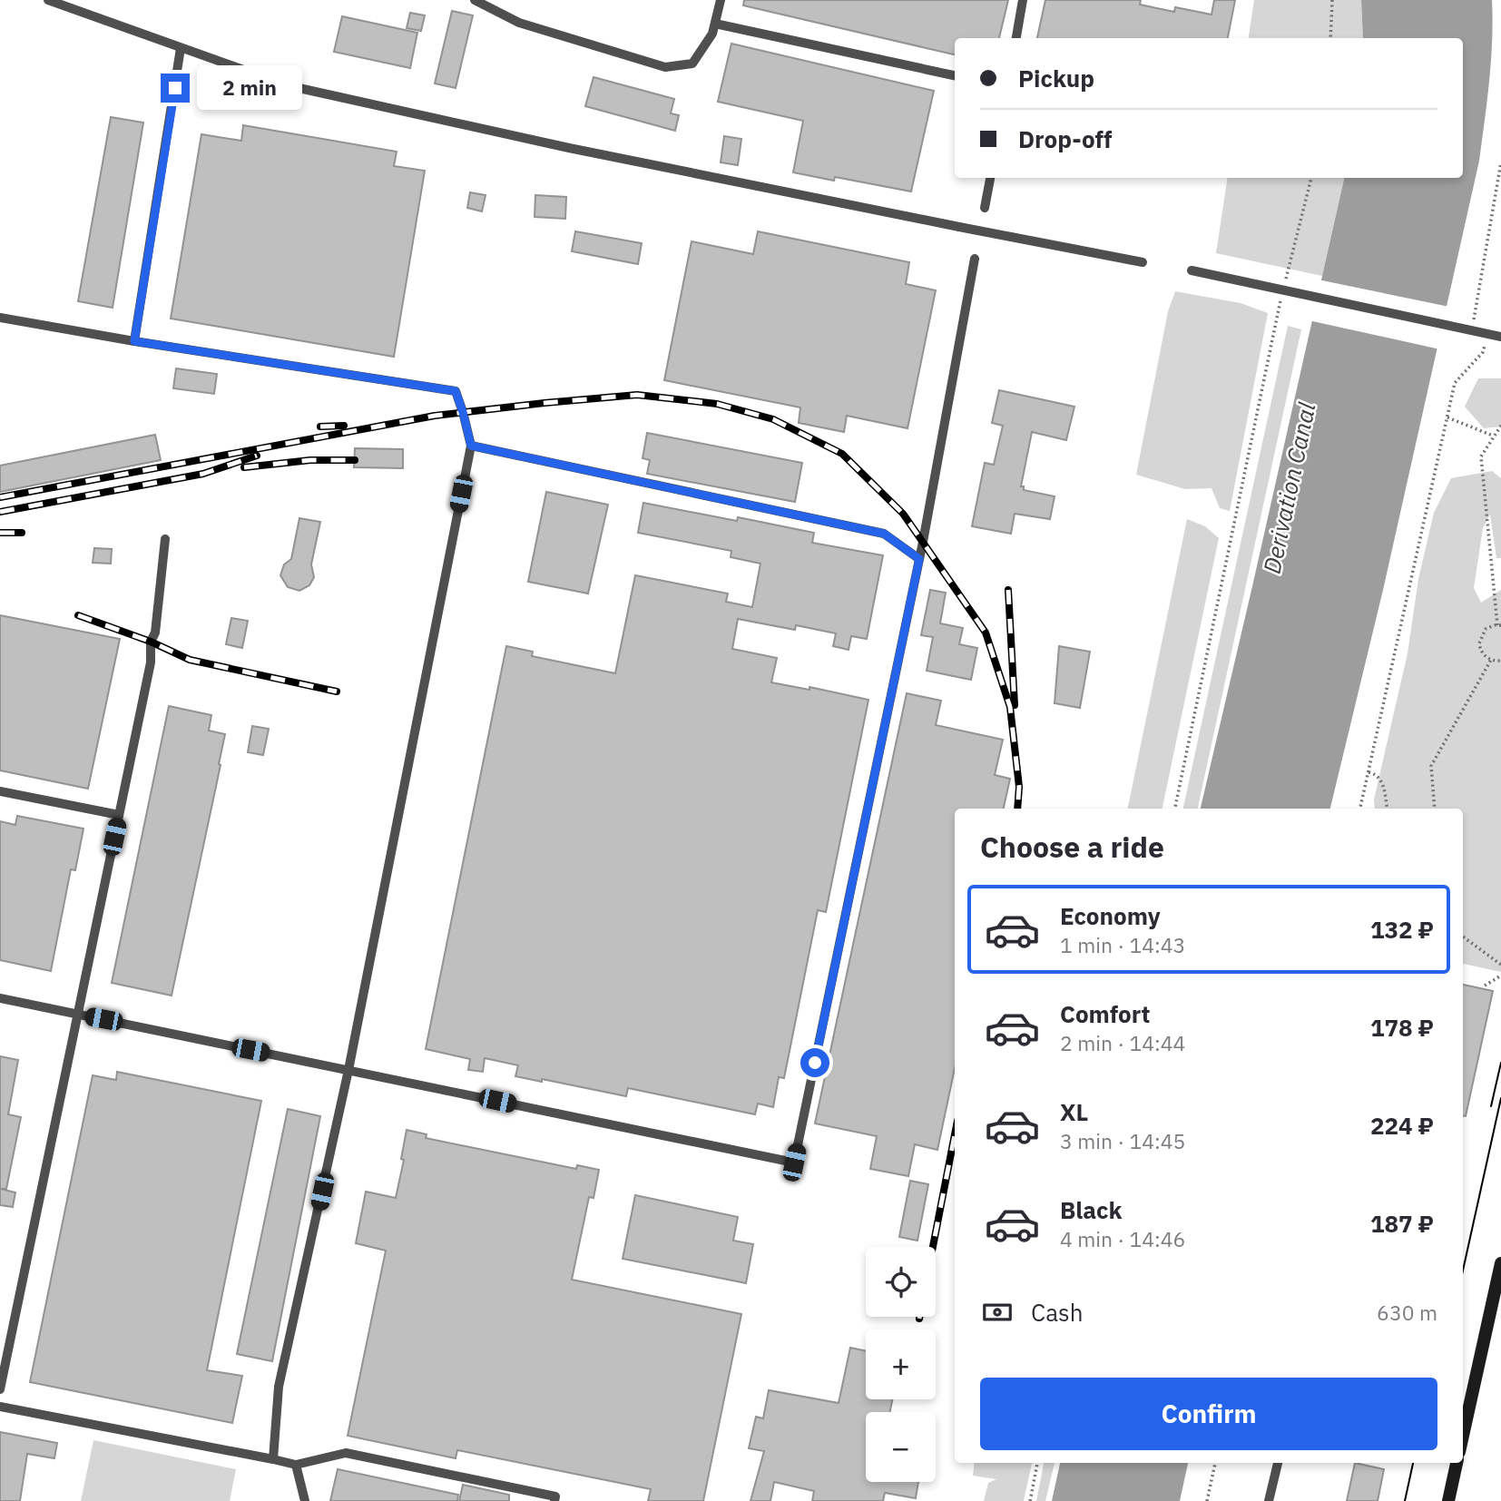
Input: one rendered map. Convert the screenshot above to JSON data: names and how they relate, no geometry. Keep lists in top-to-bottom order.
{
  "water": ["Derivation Canal"],
  "page": {
    "banner": ["Pickup", "Drop-off"],
    "bubble": "2 min",
    "heading": "Choose a ride",
    "list": [
      {
        "name": "Economy",
        "note": "1 min · 14:43",
        "value": "132 ₽"
      },
      {
        "name": "Comfort",
        "note": "2 min · 14:44",
        "value": "178 ₽"
      },
      {
        "name": "XL",
        "note": "3 min · 14:45",
        "value": "224 ₽"
      },
      {
        "name": "Black",
        "note": "4 min · 14:46",
        "value": "187 ₽"
      }
    ],
    "map_buttons": ["+", "−"],
    "pay": ["Cash", "630 m"],
    "buttons": "Confirm"
  }
}
